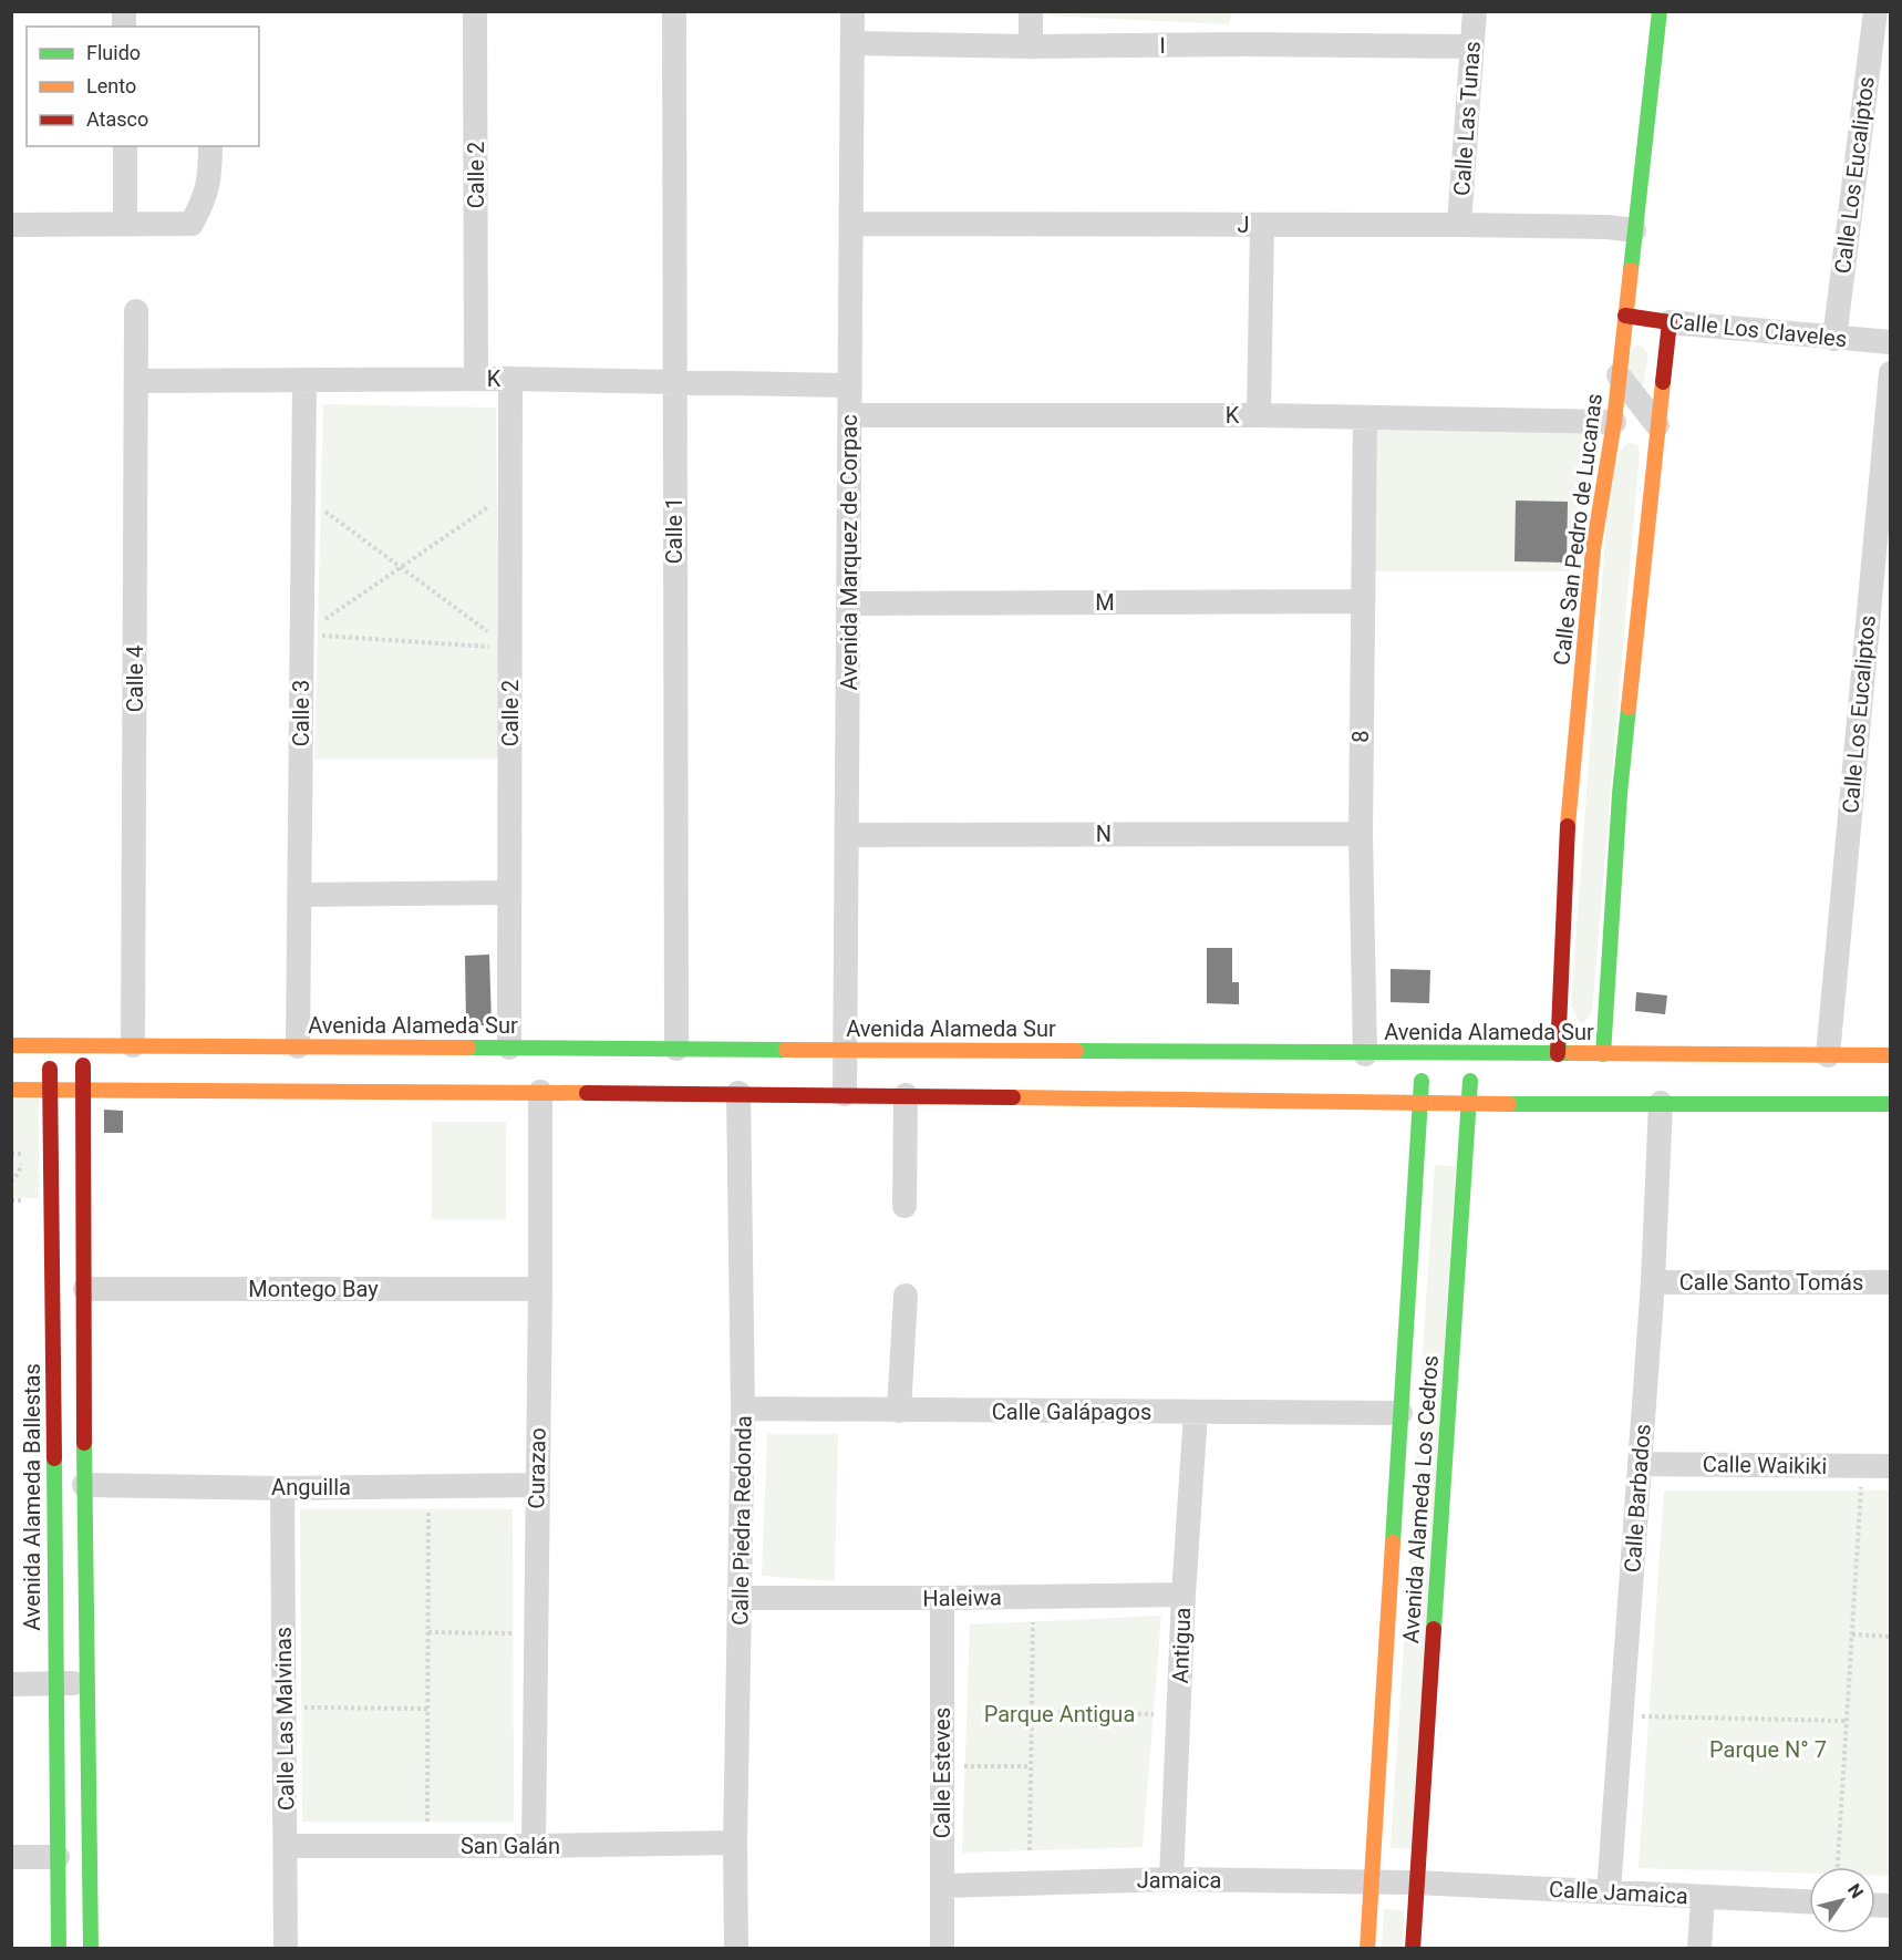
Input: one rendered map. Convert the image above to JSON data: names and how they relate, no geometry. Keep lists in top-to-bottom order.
{
  "streets": {
    "street": [
      "I",
      "Calle Las Tunas",
      "Calle 2",
      "Calle Los Eucaliptos",
      "J",
      "Calle Los Claveles",
      "K",
      "Calle San Pedro de Lucanas",
      "Calle 1",
      "Avenida Marquez de Corpac",
      "M",
      "Calle 4",
      "Calle 3",
      "8",
      "N",
      "Avenida Alameda Sur",
      "Calle Santo Tomás",
      "Montego Bay",
      "Calle Galápagos",
      "Calle Waikiki",
      "Curazao",
      "Anguilla",
      "Avenida Alameda Ballestas",
      "Calle Barbados",
      "Avenida Alameda Los Cedros",
      "Calle Piedra Redonda",
      "Haleiwa",
      "Antigua",
      "Calle Las Malvinas",
      "Calle Esteves",
      "San Galán",
      "Jamaica",
      "Calle Jamaica"
    ]
  },
  "crossings": [
    ["I", "Calle Las Tunas"],
    ["I", "Avenida Marquez de Corpac"],
    ["Calle Las Tunas", "J"],
    ["Calle 2", "K"],
    ["Calle 2", "Avenida Alameda Sur"],
    ["Calle Los Eucaliptos", "Calle Los Claveles"],
    ["Calle Los Eucaliptos", "Avenida Alameda Sur"],
    ["J", "Calle San Pedro de Lucanas"],
    ["J", "Avenida Marquez de Corpac"],
    ["Calle Los Claveles", "Calle San Pedro de Lucanas"],
    ["K", "Calle San Pedro de Lucanas"],
    ["K", "Calle 1"],
    ["K", "Avenida Marquez de Corpac"],
    ["K", "Calle 4"],
    ["K", "Calle 3"],
    ["K", "8"],
    ["Calle San Pedro de Lucanas", "Avenida Alameda Sur"],
    ["Calle 1", "Avenida Alameda Sur"],
    ["Avenida Marquez de Corpac", "M"],
    ["Avenida Marquez de Corpac", "N"],
    ["Avenida Marquez de Corpac", "Avenida Alameda Sur"],
    ["M", "8"],
    ["Calle 4", "Avenida Alameda Sur"],
    ["Calle 3", "Avenida Alameda Sur"],
    ["8", "N"],
    ["8", "Avenida Alameda Sur"],
    ["Avenida Alameda Sur", "Avenida Alameda Ballestas"],
    ["Avenida Alameda Sur", "Avenida Alameda Los Cedros"],
    ["Calle Santo Tomás", "Calle Barbados"],
    ["Montego Bay", "Curazao"],
    ["Calle Galápagos", "Avenida Alameda Los Cedros"],
    ["Calle Galápagos", "Calle Piedra Redonda"],
    ["Calle Galápagos", "Antigua"],
    ["Calle Waikiki", "Calle Barbados"],
    ["Curazao", "Anguilla"],
    ["Curazao", "San Galán"],
    ["Anguilla", "Calle Las Malvinas"],
    ["Calle Barbados", "Calle Jamaica"],
    ["Avenida Alameda Los Cedros", "Jamaica"],
    ["Avenida Alameda Los Cedros", "Calle Jamaica"],
    ["Calle Piedra Redonda", "Haleiwa"],
    ["Calle Piedra Redonda", "San Galán"],
    ["Haleiwa", "Antigua"],
    ["Haleiwa", "Calle Esteves"],
    ["Antigua", "Jamaica"],
    ["Calle Las Malvinas", "San Galán"],
    ["Calle Esteves", "Jamaica"],
    ["Jamaica", "Calle Jamaica"]
  ],
  "parks": ["Parque Antigua", "Parque N° 7"],
  "legend": ["Fluido", "Lento", "Atasco"],
  "north": "top right"
}
